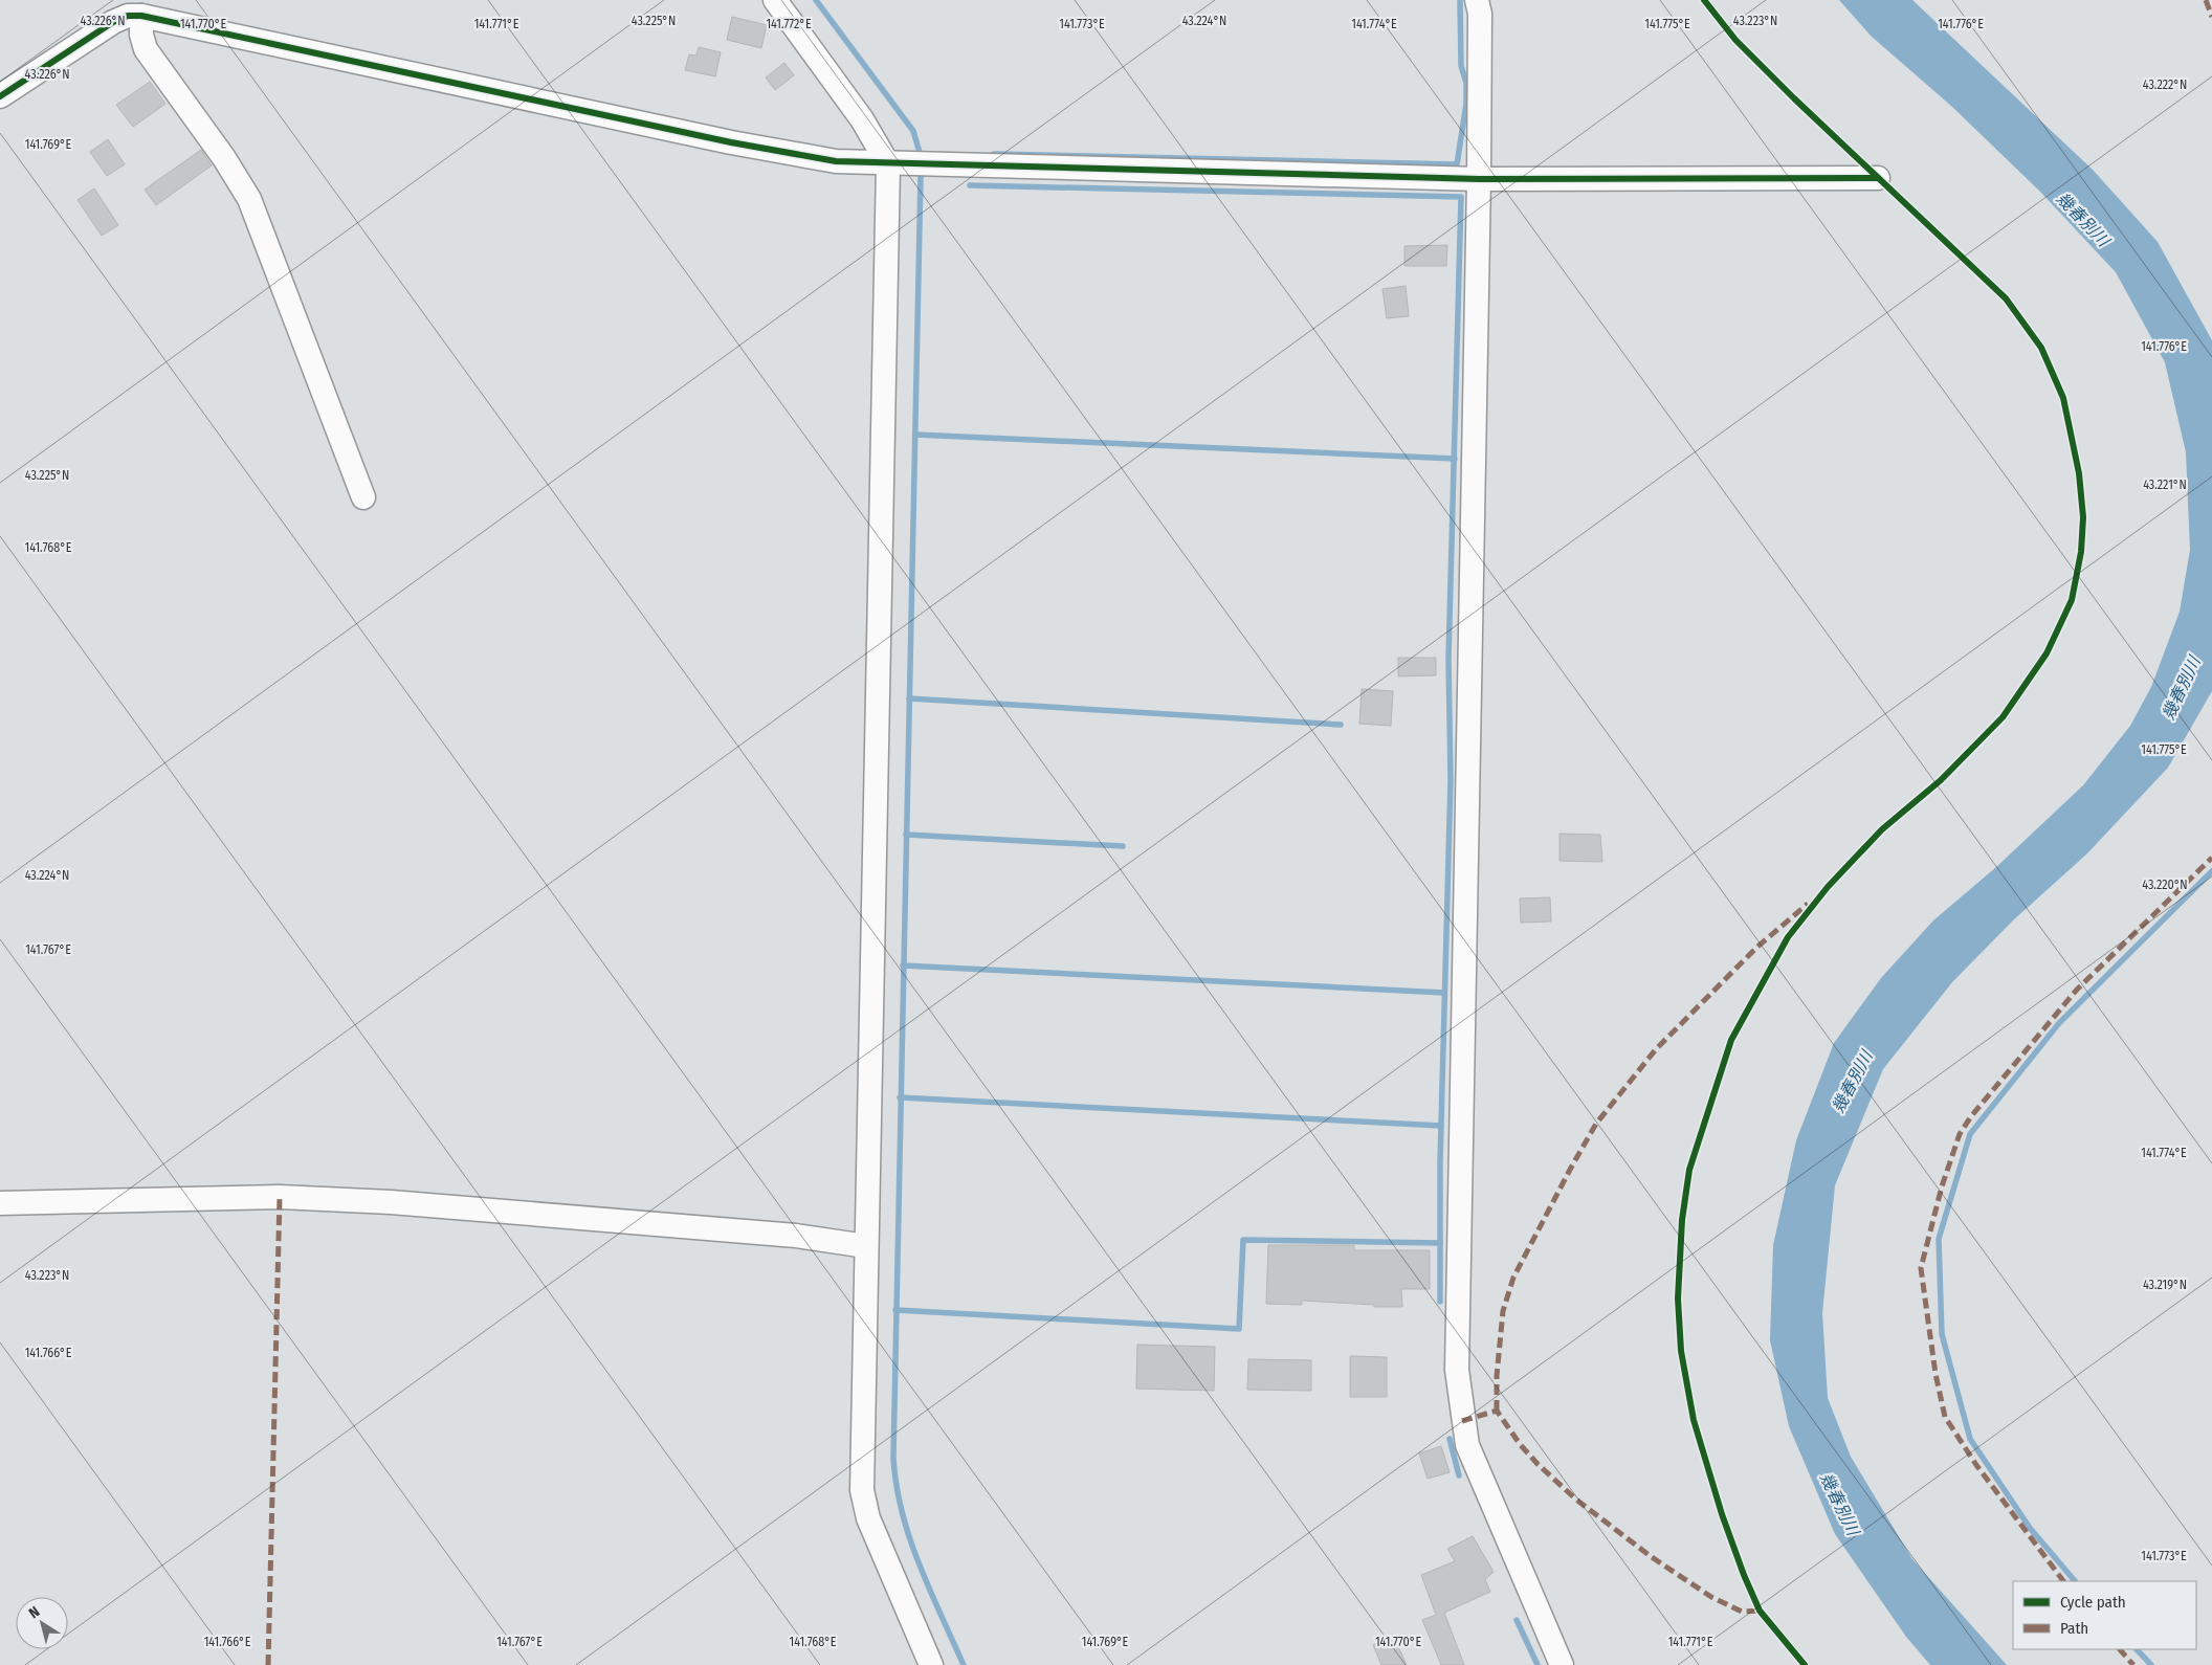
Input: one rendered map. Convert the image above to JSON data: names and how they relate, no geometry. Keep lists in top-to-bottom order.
{
  "water": ["幾春別川"],
  "legend": ["Cycle path", "Path"],
  "north": "top left",
  "coordinates": [
    "43.226°N",
    "43.225°N",
    "43.224°N",
    "43.223°N",
    "141.770°E",
    "141.771°E",
    "141.772°E",
    "141.773°E",
    "141.774°E",
    "141.775°E",
    "141.776°E",
    "43.222°N",
    "141.769°E",
    "43.221°N",
    "141.768°E",
    "43.220°N",
    "141.767°E",
    "43.219°N",
    "141.766°E"
  ]
}
